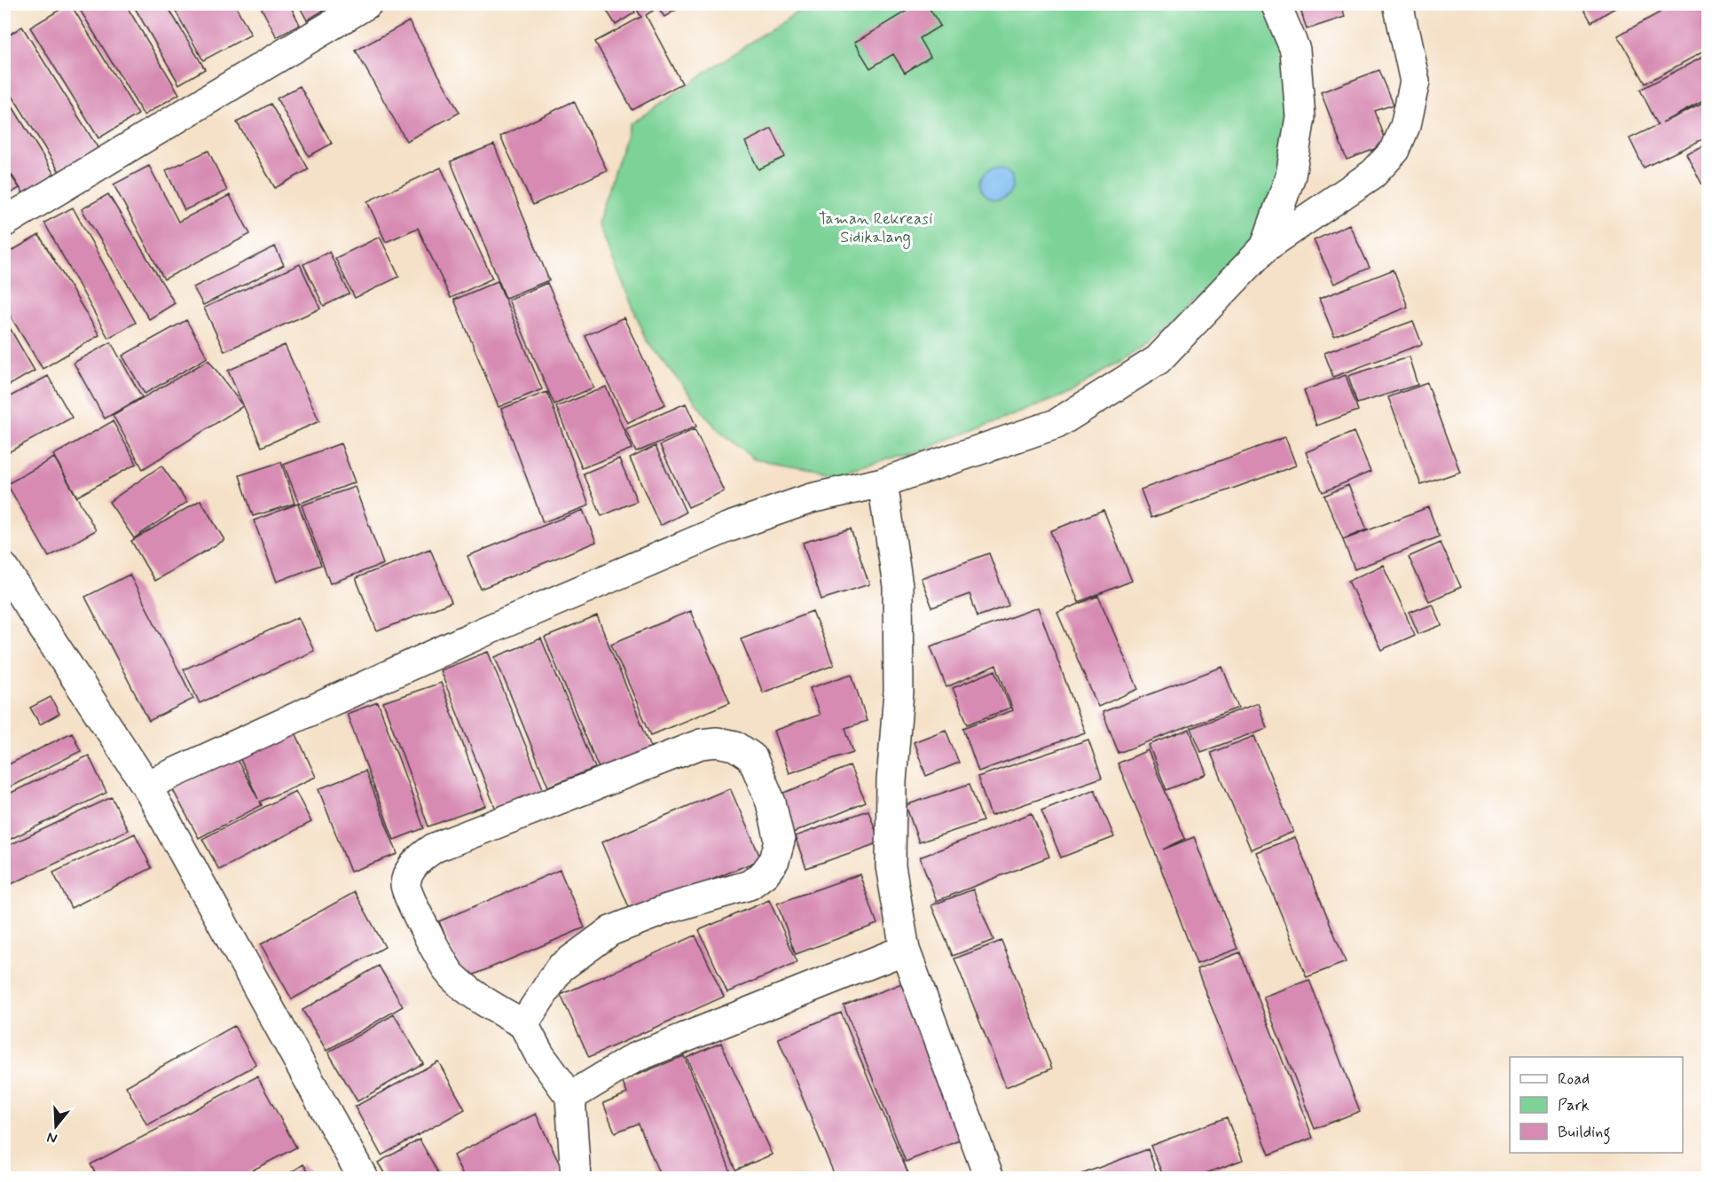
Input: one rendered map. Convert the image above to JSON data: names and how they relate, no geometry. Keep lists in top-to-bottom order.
{
  "parks": ["Taman Rekreasi Sidikalang"],
  "legend": ["Road", "Park", "Building"],
  "north": "bottom"
}
